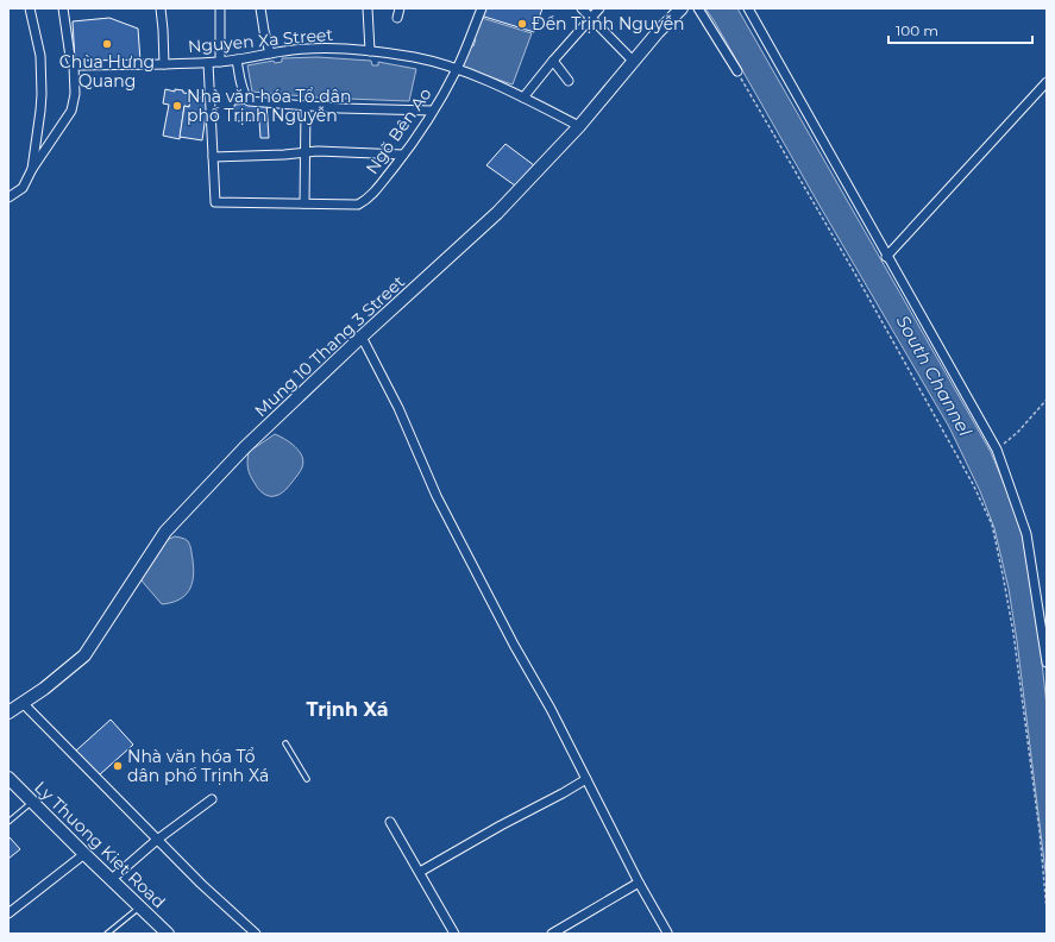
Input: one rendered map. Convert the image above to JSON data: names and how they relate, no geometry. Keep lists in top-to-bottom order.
{
  "streets": {
    "main road": ["Mung 10 Thang 3 Street", "Ly Thuong Kiet Road"],
    "street": ["Nguyen Xa Street", "Ngõ Bên Ao"]
  },
  "crossings": [
    ["Nguyen Xa Street", "Ngõ Bên Ao"],
    ["Nguyen Xa Street", "Mung 10 Thang 3 Street"]
  ],
  "districts": ["Trịnh Xá"],
  "water": ["South Channel"],
  "places": [
    "Đền Trịnh Nguyễn",
    "Chùa Hưng Quang",
    "Nhà văn hóa Tổ dân phố Trịnh Nguyễn",
    "Nhà văn hóa Tổ dân phố Trịnh Xá"
  ],
  "scale_bar": "100 m"
}
